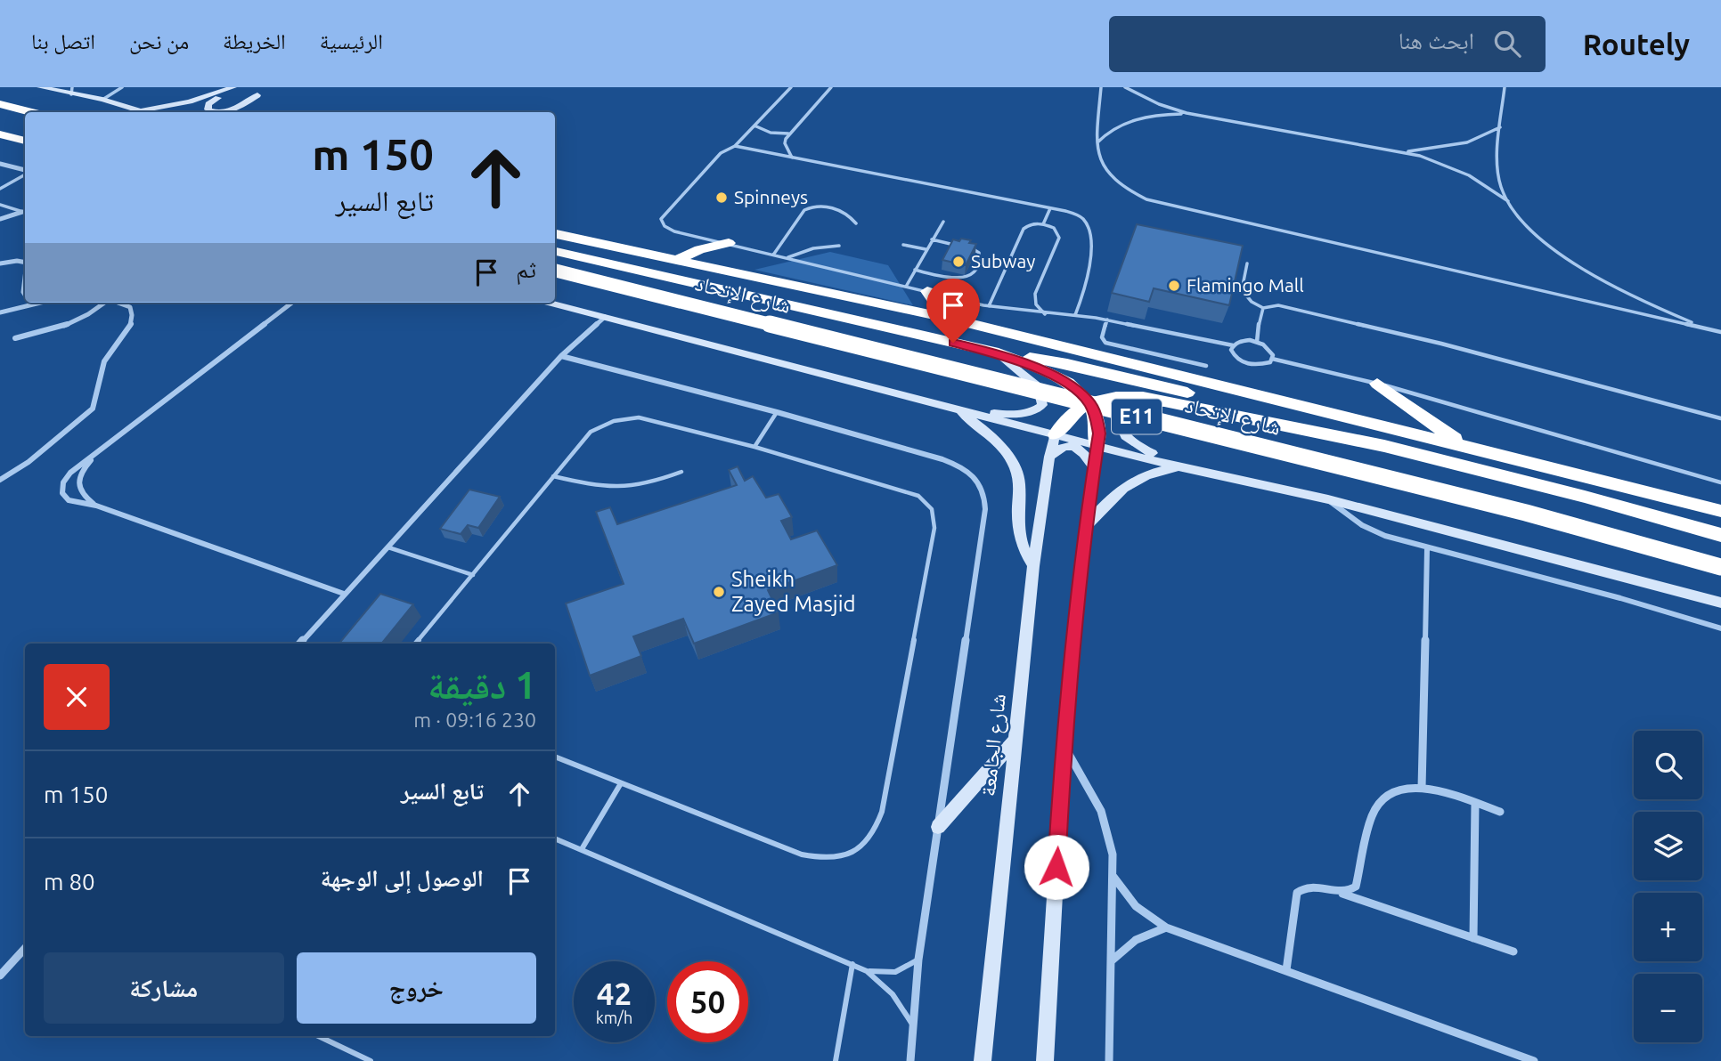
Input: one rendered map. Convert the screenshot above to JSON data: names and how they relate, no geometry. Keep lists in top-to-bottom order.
{
  "streets": {
    "highway": ["شارع الإتحاد", "E11"],
    "main road": ["شارع الجامعة"]
  },
  "places": [
    "Spinneys",
    "Subway",
    "Flamingo Mall",
    "Sheikh Zayed Masjid"
  ],
  "page": {
    "header": "Routely",
    "search": "ابحث هنا",
    "nav": [
      "الرئيسية",
      "الخريطة",
      "من نحن",
      "اتصل بنا"
    ],
    "turn": ["150 m", "تابع السير"],
    "then": "ثم",
    "heading": ["1 دقيقة", "230 m · 09:16"],
    "map_buttons": ["+", "−"],
    "list": [
      {
        "name": "تابع السير",
        "value": "150 m"
      },
      {
        "name": "الوصول إلى الوجهة",
        "value": "80 m"
      }
    ],
    "buttons": ["خروج", "مشاركة"],
    "speed": "42 km/h",
    "limit": "50"
  }
}
